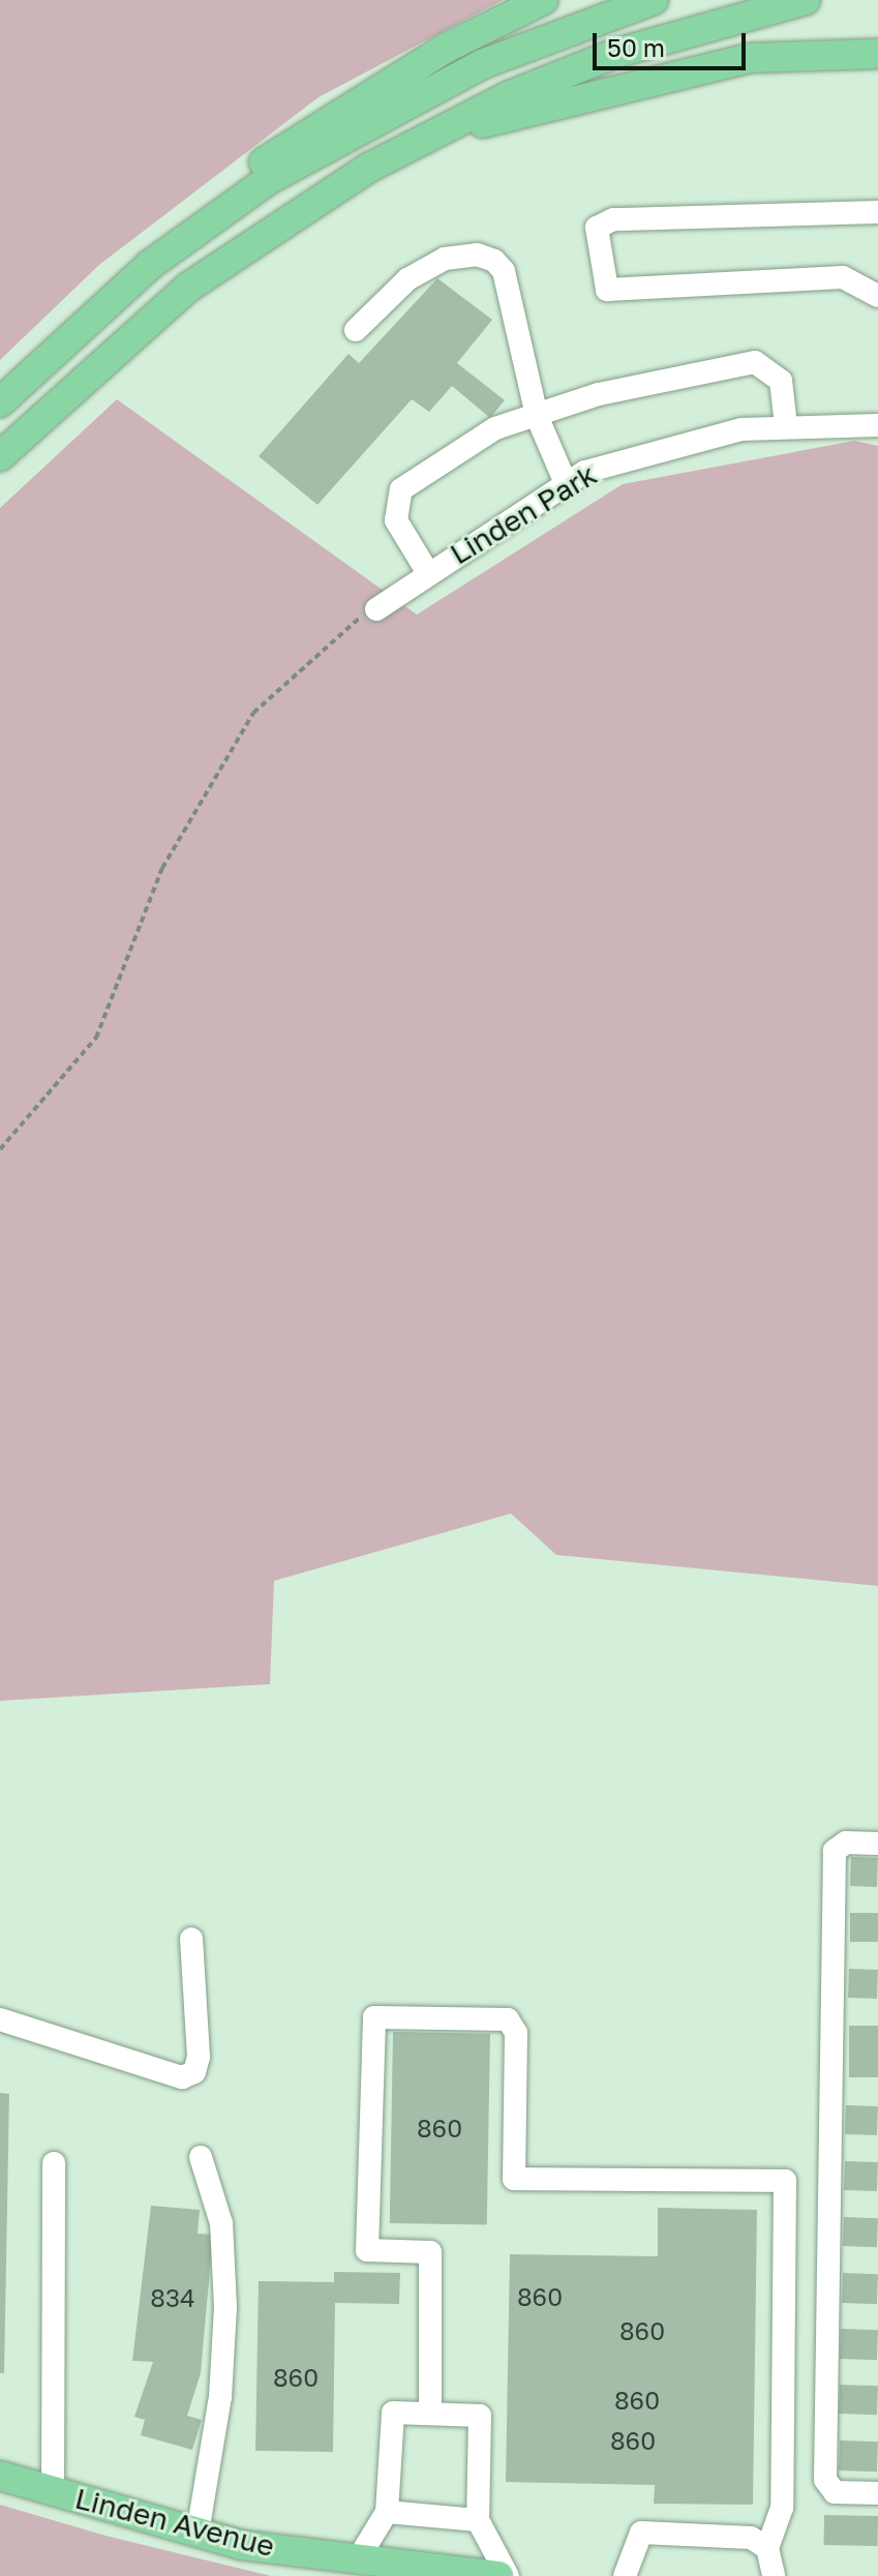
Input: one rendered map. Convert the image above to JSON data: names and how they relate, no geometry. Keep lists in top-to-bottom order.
{
  "streets": {
    "main road": ["Linden Avenue"],
    "street": ["Linden Park"]
  },
  "house_numbers": [
    "860",
    "860",
    "834",
    "860",
    "860",
    "860",
    "860"
  ],
  "scale_bar": "50 m"
}
